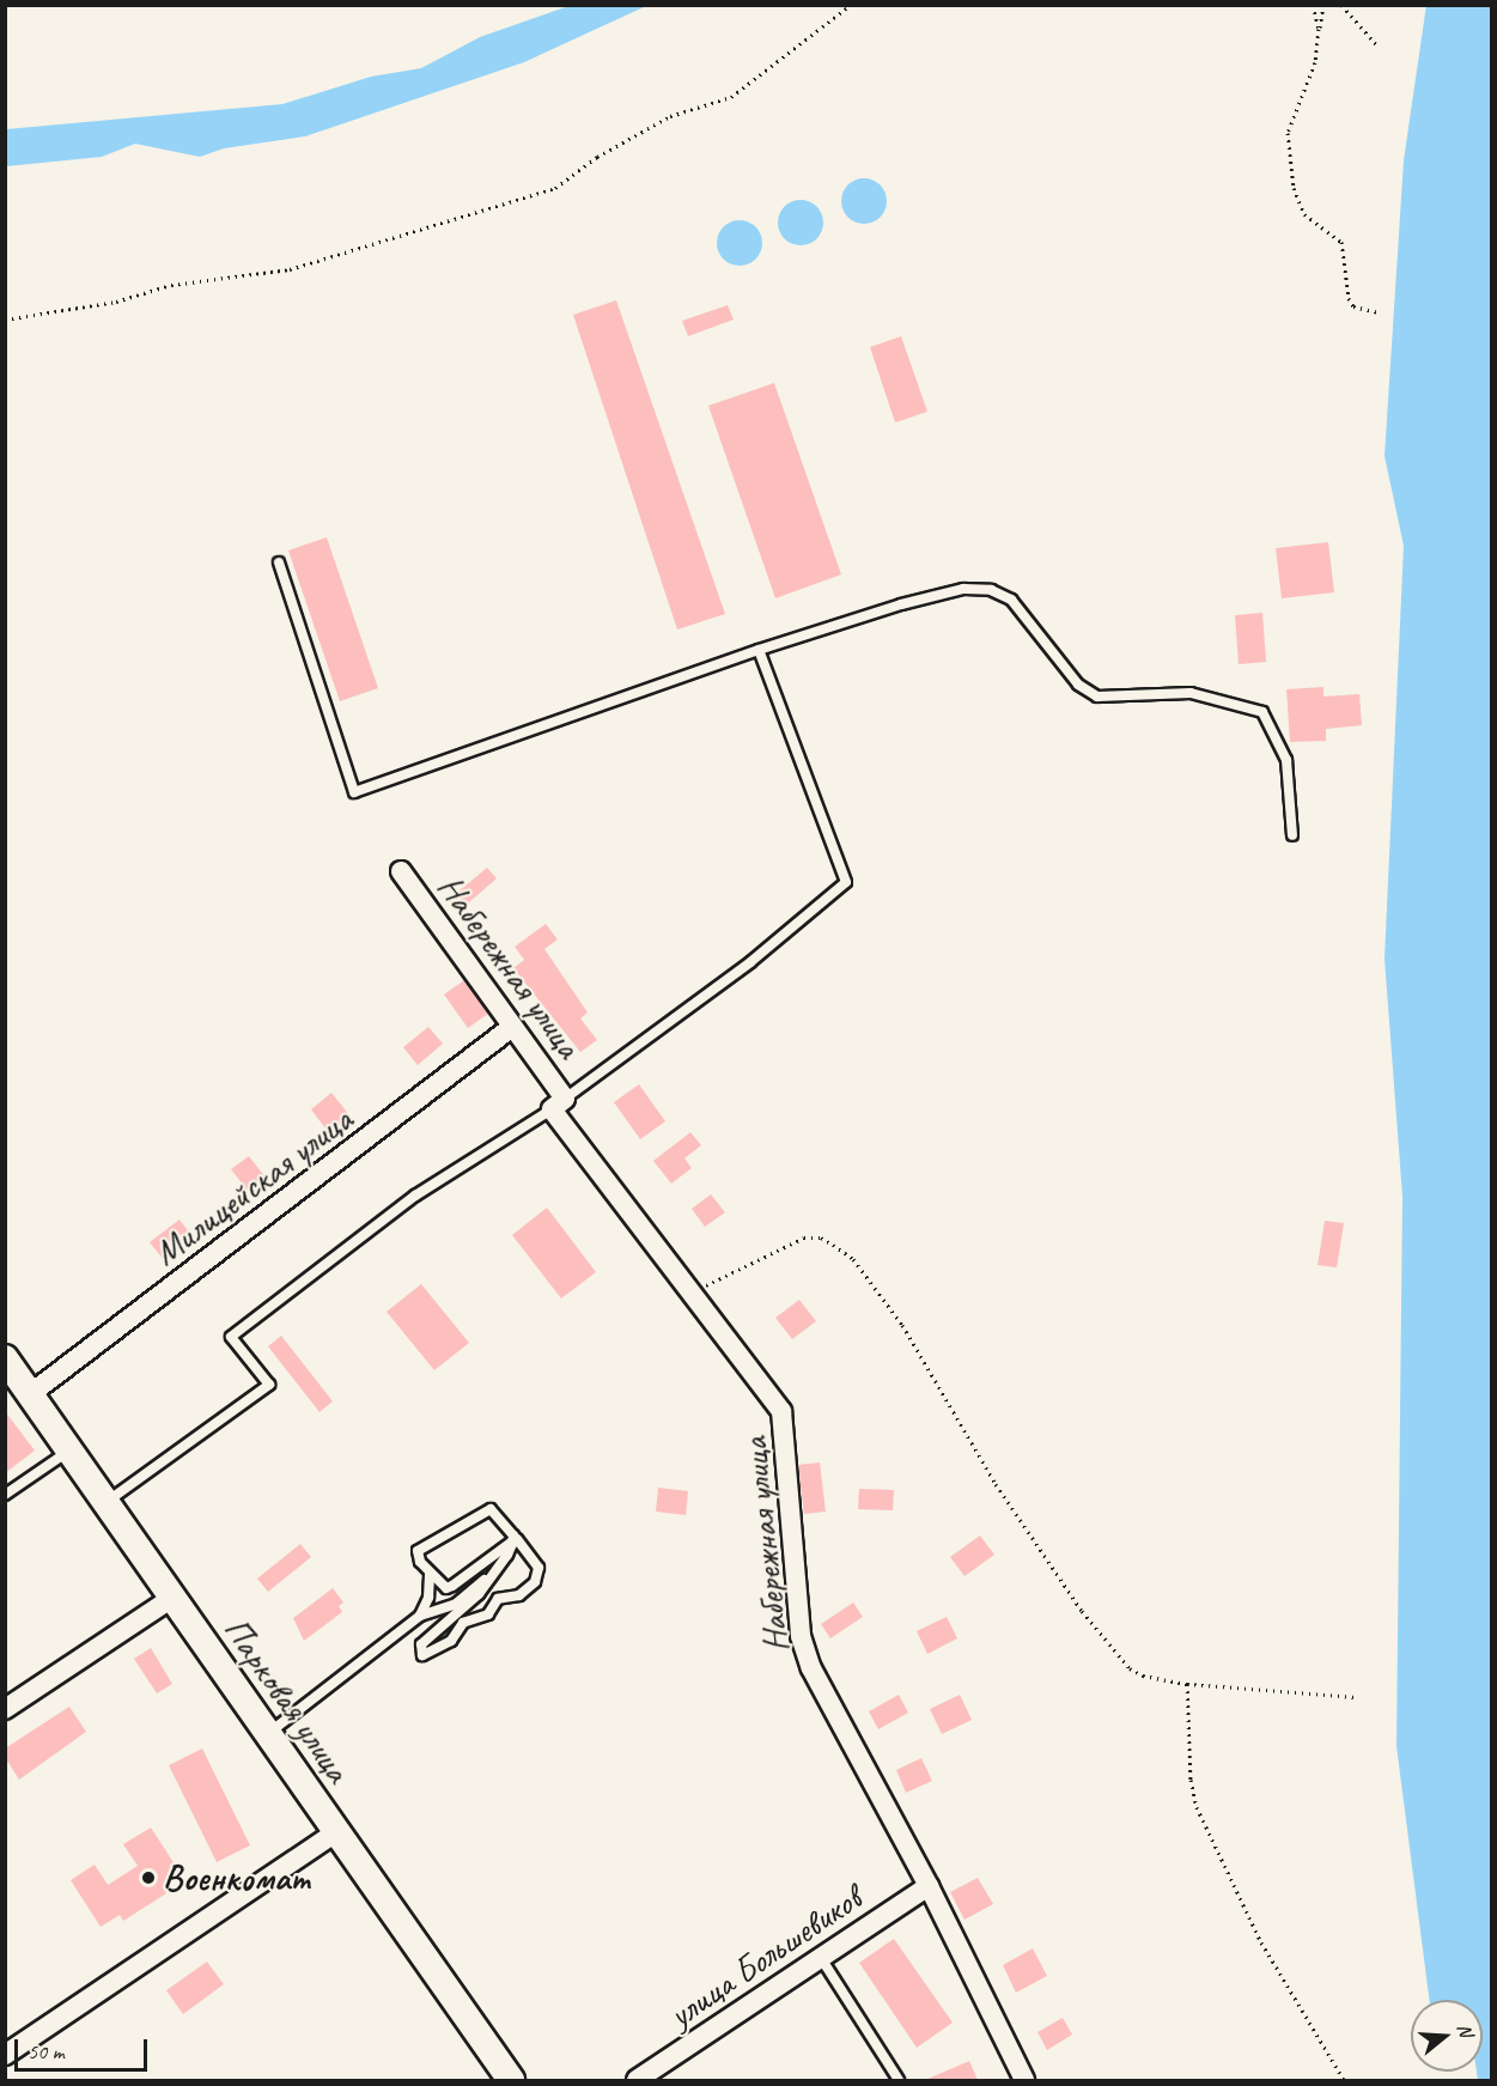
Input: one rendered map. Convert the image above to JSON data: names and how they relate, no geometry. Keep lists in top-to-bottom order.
{
  "streets": {
    "street": [
      "Набережная улица",
      "Милицейская улица",
      "Парковая улица",
      "улица Большевиков"
    ]
  },
  "crossings": [
    ["Набережная улица", "Милицейская улица"],
    ["Набережная улица", "улица Большевиков"],
    ["Милицейская улица", "Парковая улица"]
  ],
  "places": ["Военкомат"],
  "scale_bar": "50 m",
  "north": "right"
}
